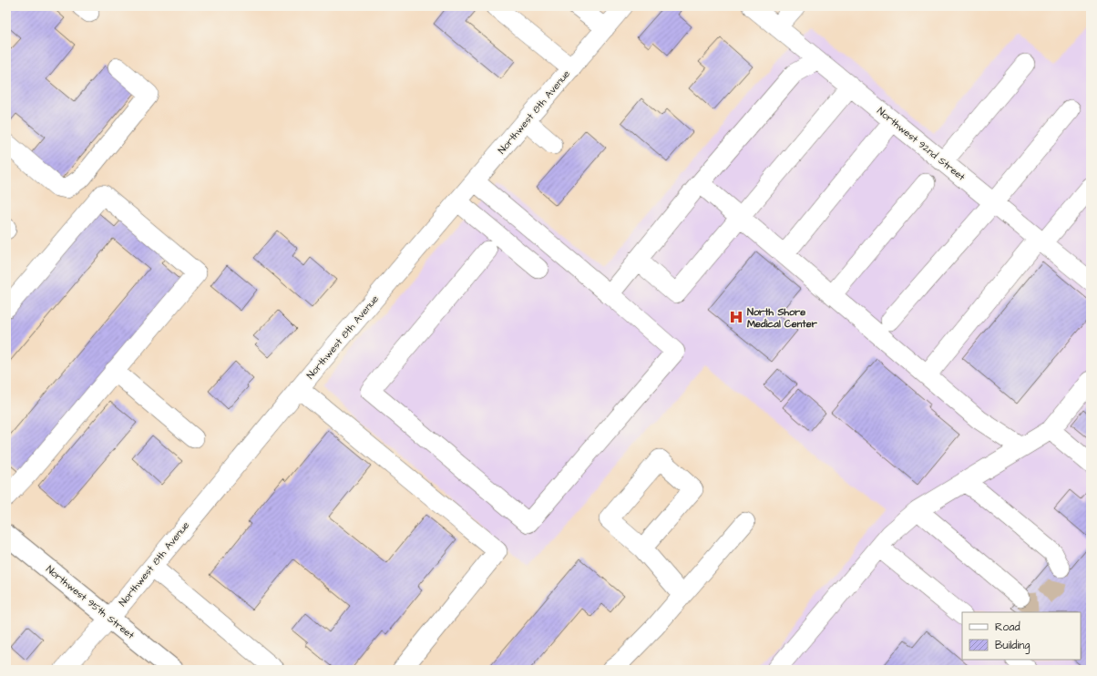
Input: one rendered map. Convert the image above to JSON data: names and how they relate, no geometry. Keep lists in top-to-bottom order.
{
  "streets": {
    "main road": ["Northwest 95th Street"],
    "street": ["Northwest 8th Avenue", "Northwest 92nd Street"]
  },
  "crossings": [
    ["Northwest 8th Avenue", "Northwest 95th Street"]
  ],
  "places": {
    "hospital": ["North Shore Medical Center"]
  },
  "legend": ["Road", "Building"]
}
